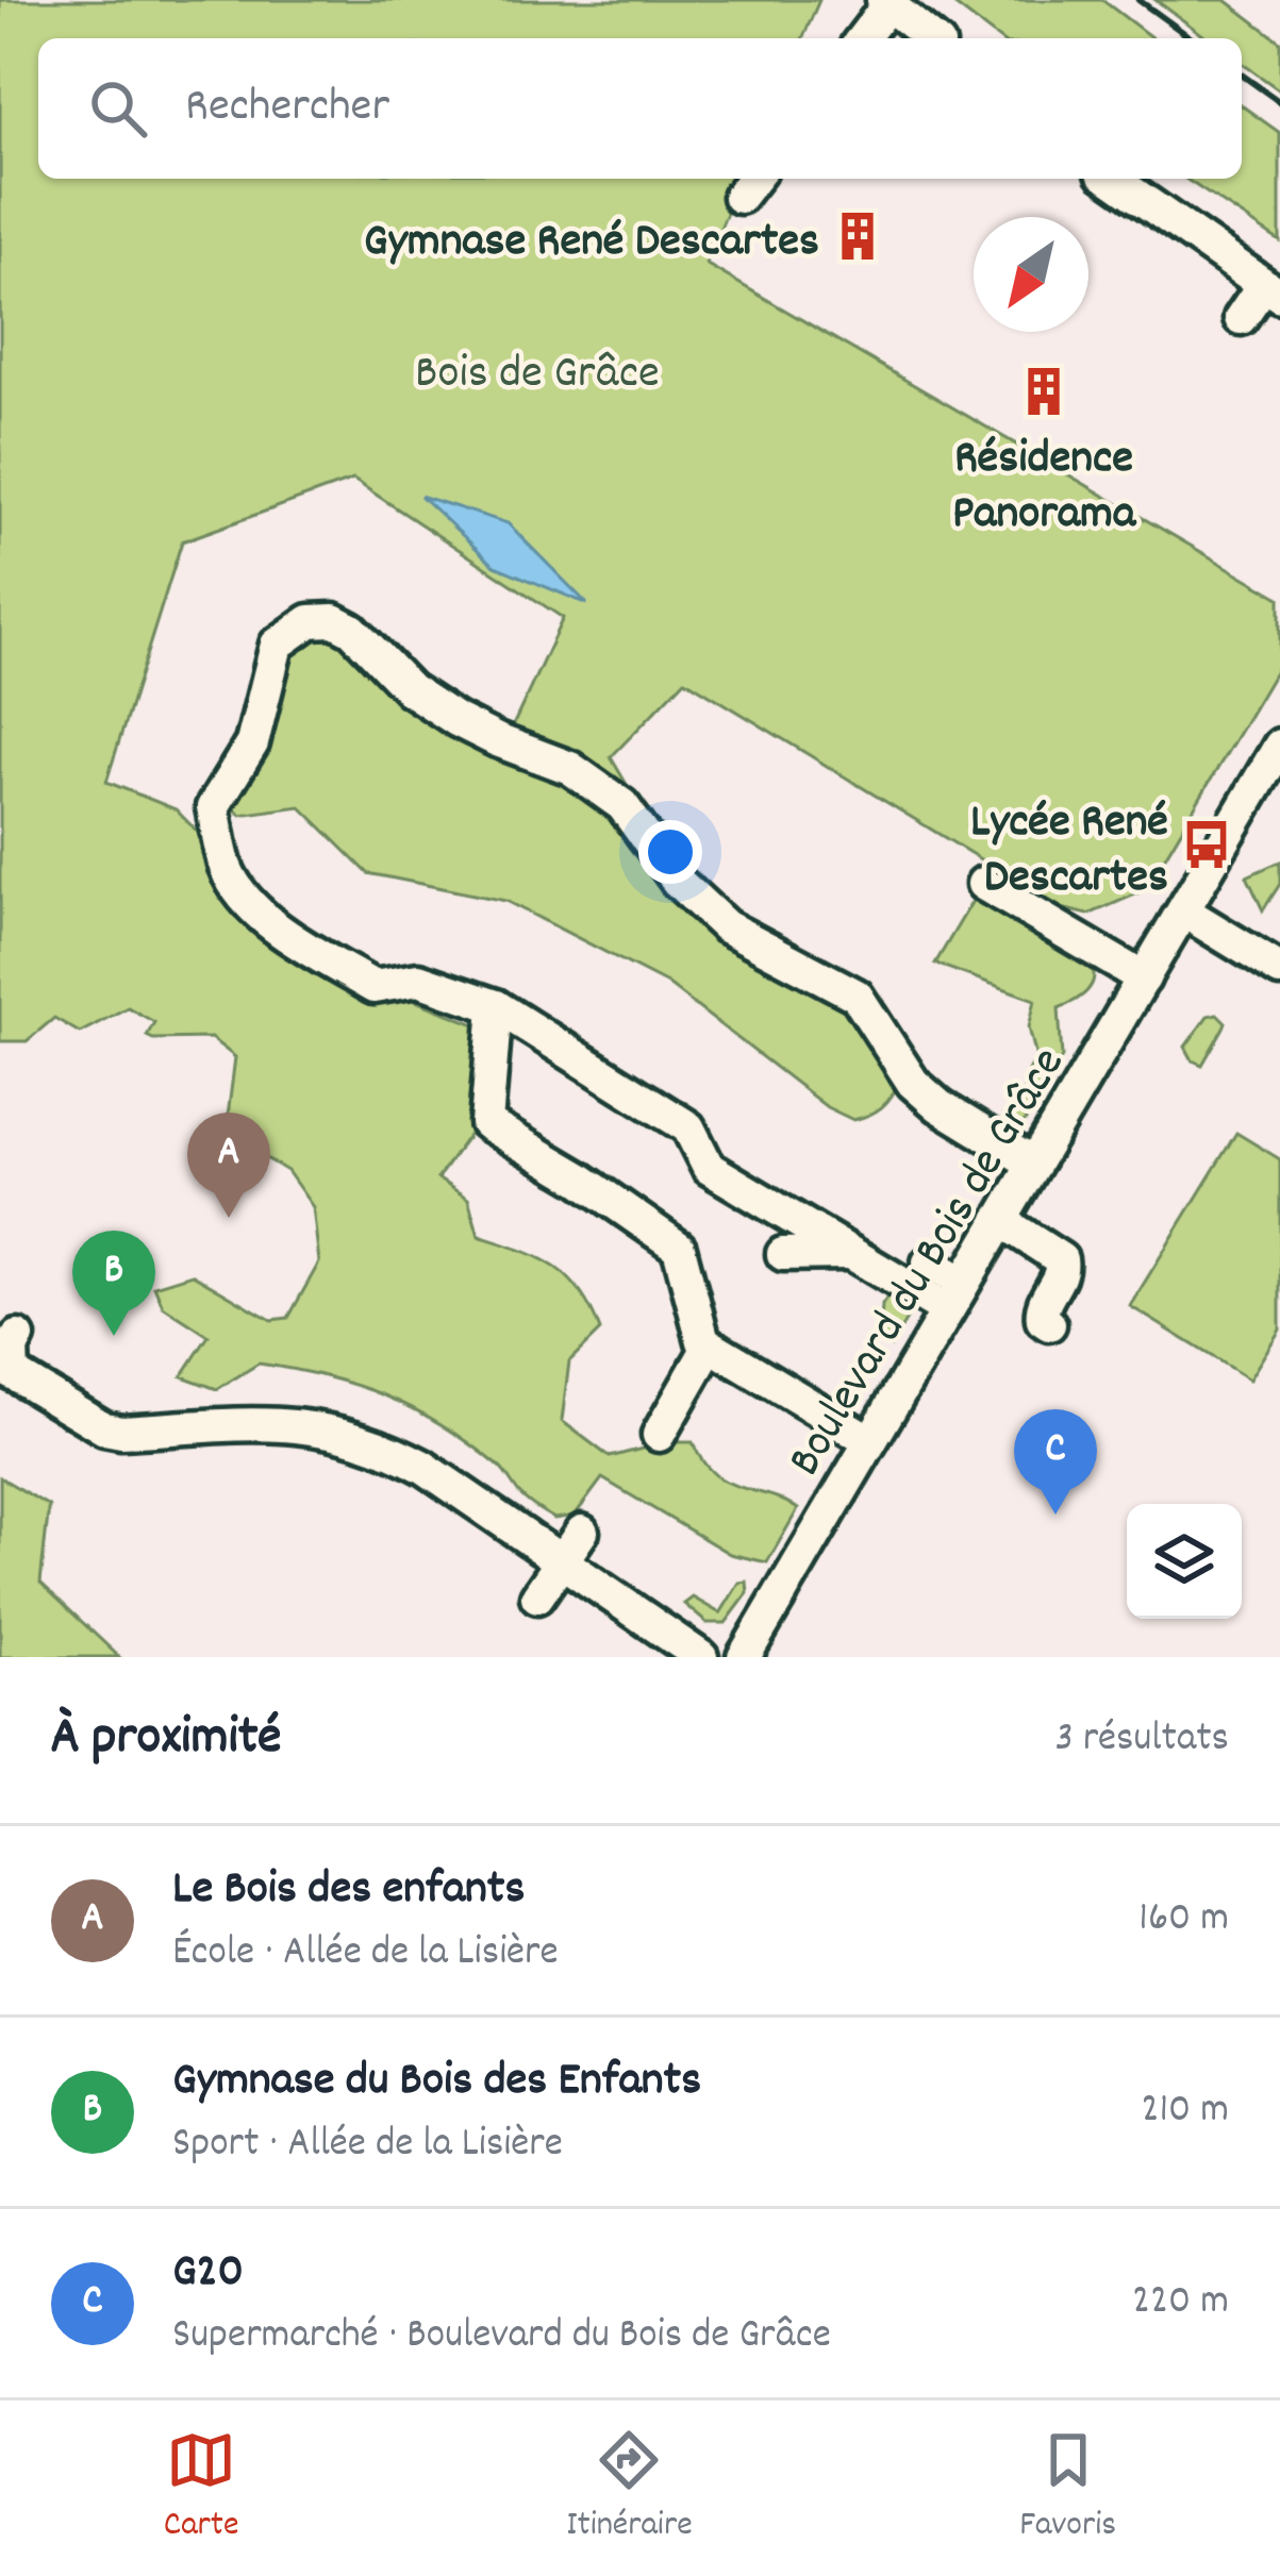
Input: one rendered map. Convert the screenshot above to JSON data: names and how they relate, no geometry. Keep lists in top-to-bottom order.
{
  "streets": {
    "street": ["Boulevard du Bois de Grâce"]
  },
  "parks": ["Bois de Grâce"],
  "places": {
    "building": ["Gymnase René Descartes", "Résidence Panorama"],
    "bus stop": ["Lycée René Descartes"]
  },
  "north": "bottom left",
  "page": {
    "search": "Rechercher",
    "pins": ["A", "B", "C"],
    "heading": ["À proximité", "3 résultats"],
    "list": [
      {
        "mark": "A",
        "name": "Le Bois des enfants",
        "note": "École · Allée de la Lisière",
        "value": "160 m"
      },
      {
        "mark": "B",
        "name": "Gymnase du Bois des Enfants",
        "note": "Sport · Allée de la Lisière",
        "value": "210 m"
      },
      {
        "mark": "C",
        "name": "G20",
        "note": "Supermarché · Boulevard du Bois de Grâce",
        "value": "220 m"
      }
    ],
    "nav": ["Carte", "Itinéraire", "Favoris"]
  }
}
